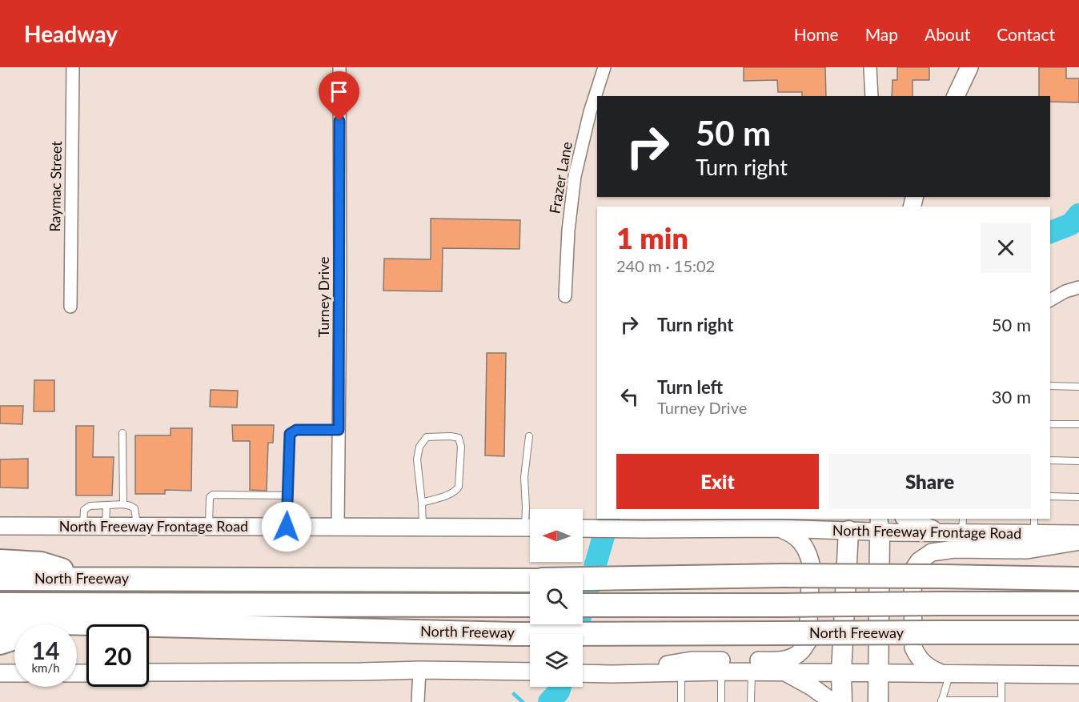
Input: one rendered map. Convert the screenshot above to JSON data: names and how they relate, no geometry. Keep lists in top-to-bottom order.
{
  "streets": {
    "highway": ["North Freeway"],
    "main road": ["North Freeway Frontage Road"],
    "street": ["Frazer Lane", "Raymac Street", "Turney Drive"]
  },
  "crossings": [
    ["Turney Drive", "North Freeway Frontage Road"]
  ],
  "north": "left",
  "page": {
    "header": "Headway",
    "nav": [
      "Home",
      "Map",
      "About",
      "Contact"
    ],
    "turn": ["50 m", "Turn right"],
    "heading": ["1 min", "240 m · 15:02"],
    "list": [
      {
        "name": "Turn right",
        "value": "50 m"
      },
      {
        "name": "Turn left",
        "note": "Turney Drive",
        "value": "30 m"
      }
    ],
    "buttons": ["Exit", "Share"],
    "speed": "14 km/h",
    "limit": "20"
  }
}
